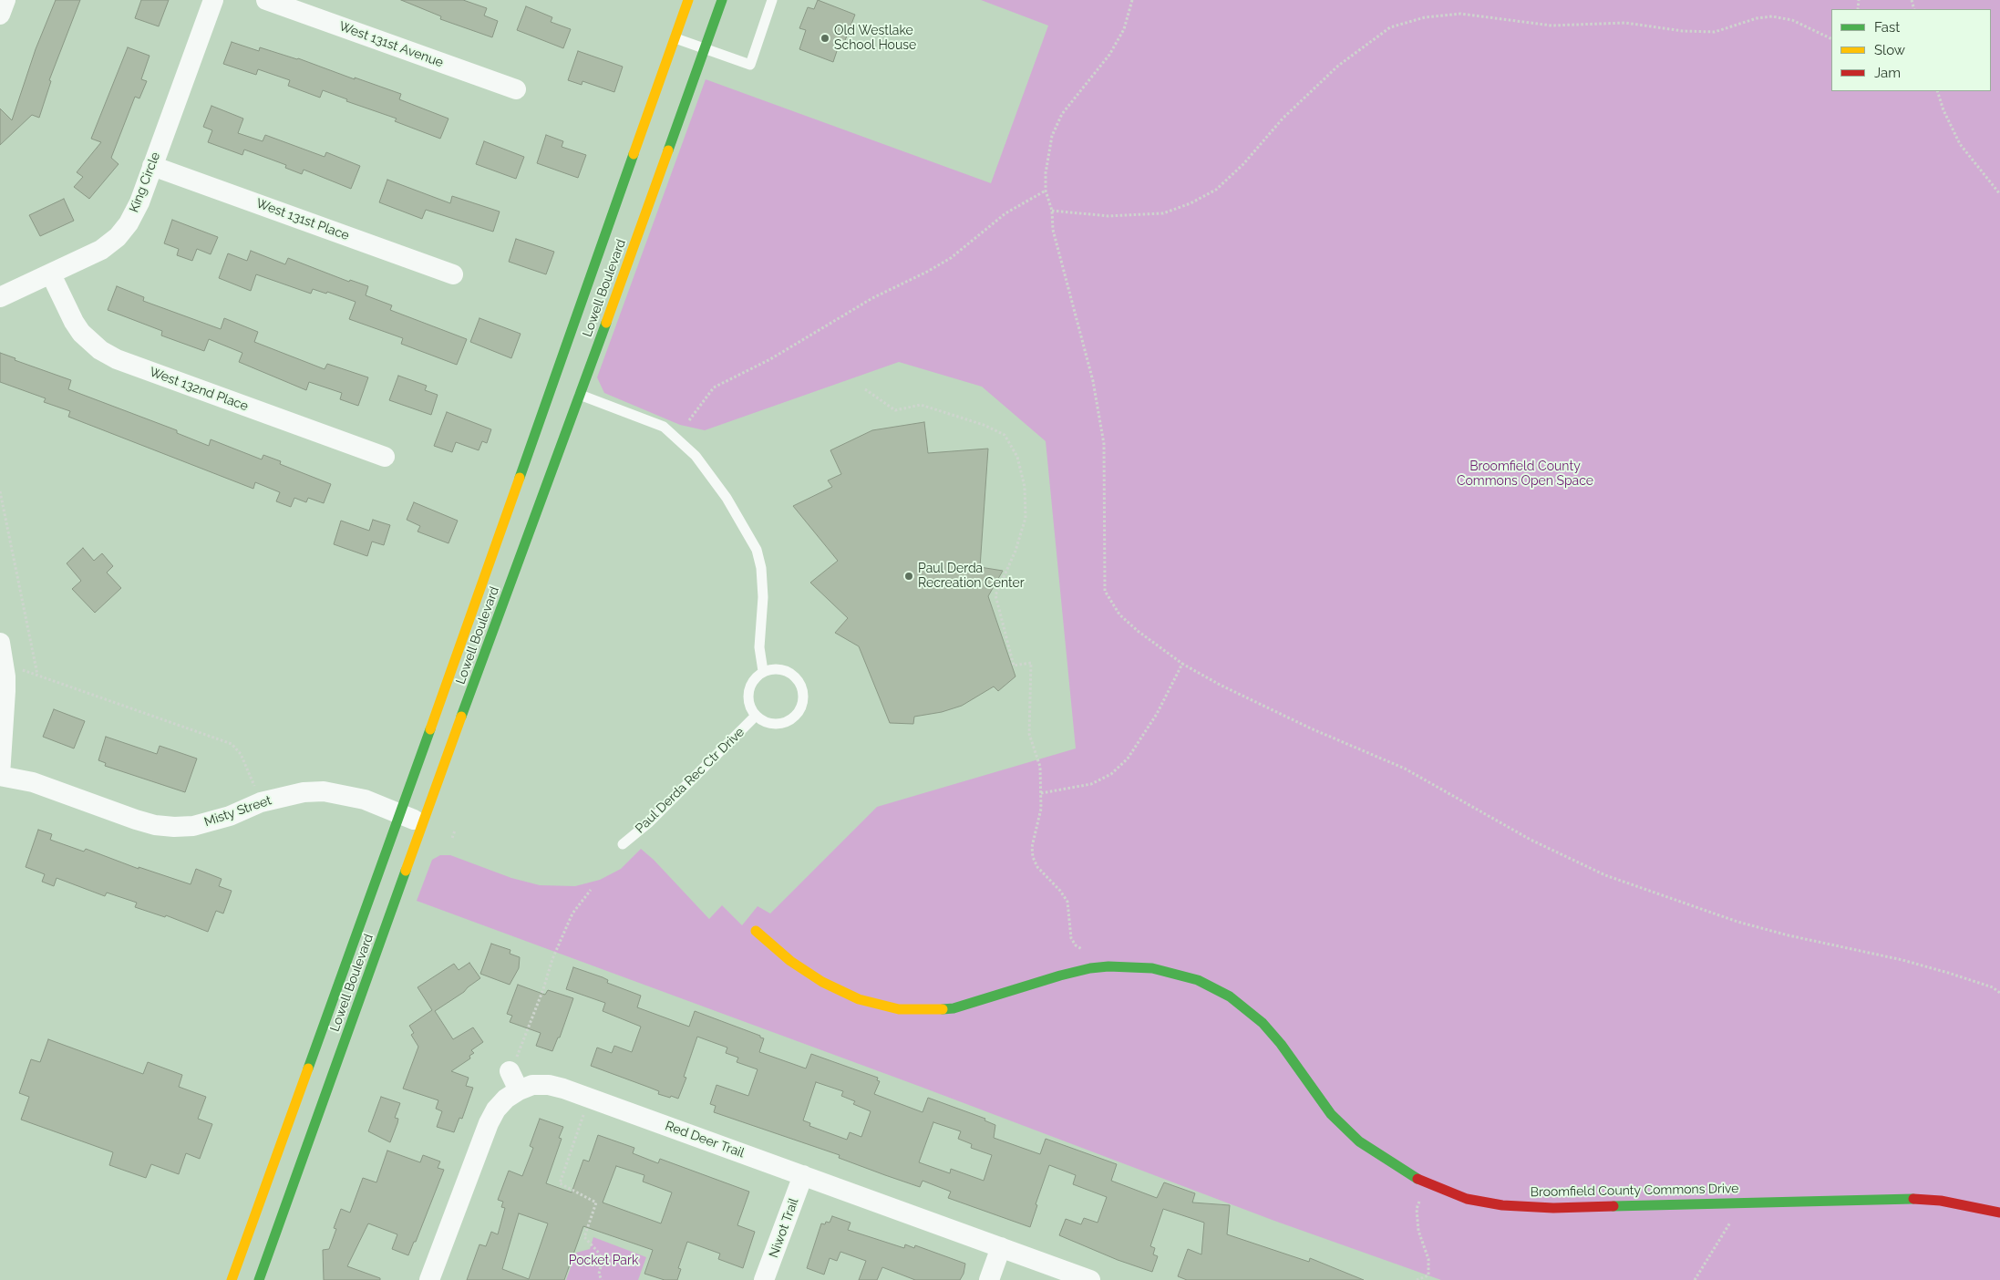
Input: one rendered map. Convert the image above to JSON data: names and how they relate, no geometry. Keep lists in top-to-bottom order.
{
  "streets": {
    "main road": ["Lowell Boulevard", "Broomfield County Commons Drive"],
    "street": [
      "West 131st Avenue",
      "King Circle",
      "West 131st Place",
      "West 132nd Place",
      "Misty Street",
      "Red Deer Trail",
      "Niwot Trail"
    ],
    "lane": ["Paul Derda Rec Ctr Drive"]
  },
  "crossings": [
    ["King Circle", "West 131st Place"],
    ["King Circle", "West 132nd Place"],
    ["Lowell Boulevard", "Misty Street"],
    ["Red Deer Trail", "Niwot Trail"]
  ],
  "parks": ["Broomfield County Commons Open Space", "Pocket Park"],
  "places": ["Old Westlake School House", "Paul Derda Recreation Center"],
  "legend": ["Fast", "Slow", "Jam"]
}
